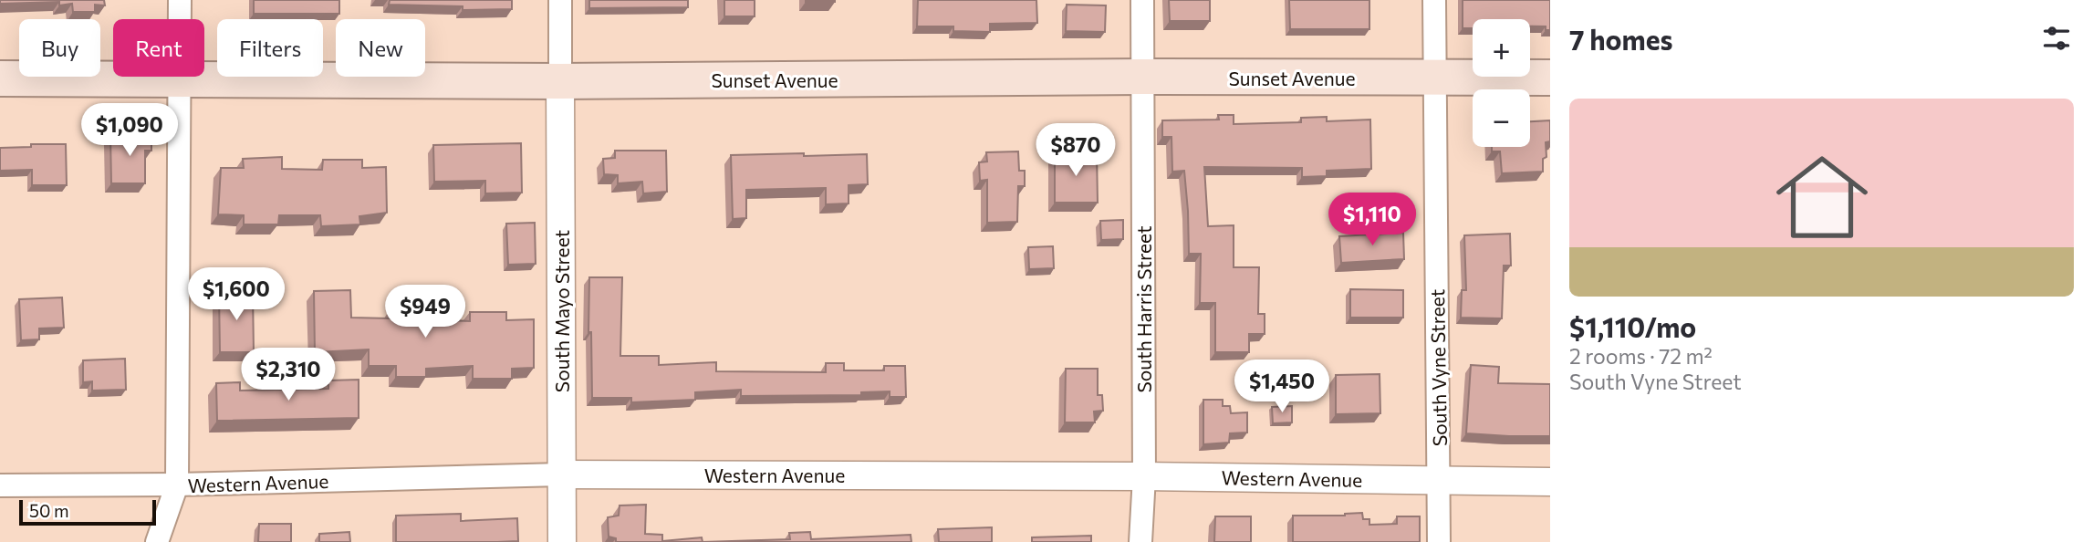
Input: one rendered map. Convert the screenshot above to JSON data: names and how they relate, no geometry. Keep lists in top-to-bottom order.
{
  "streets": {
    "main road": ["Sunset Avenue"],
    "street": [
      "South Harris Street",
      "South Mayo Street",
      "South Vyne Street",
      "Western Avenue"
    ]
  },
  "crossings": [
    ["Sunset Avenue", "South Harris Street"],
    ["Sunset Avenue", "South Mayo Street"],
    ["Sunset Avenue", "South Vyne Street"],
    ["South Harris Street", "Western Avenue"],
    ["South Mayo Street", "Western Avenue"],
    ["South Vyne Street", "Western Avenue"]
  ],
  "scale_bar": "50 m",
  "page": {
    "heading": "7 homes",
    "map_buttons": ["+", "−"],
    "chip": [
      "Buy",
      "Rent",
      "Filters",
      "New"
    ],
    "list": [
      {
        "name": "$1,110/mo",
        "note": "2 rooms · 72 m² · South Vyne Street"
      }
    ],
    "price": [
      "$1,090",
      "$870",
      "$1,110",
      "$1,600",
      "$949",
      "$2,310",
      "$1,450"
    ],
    "scale": "50 m"
  }
}
